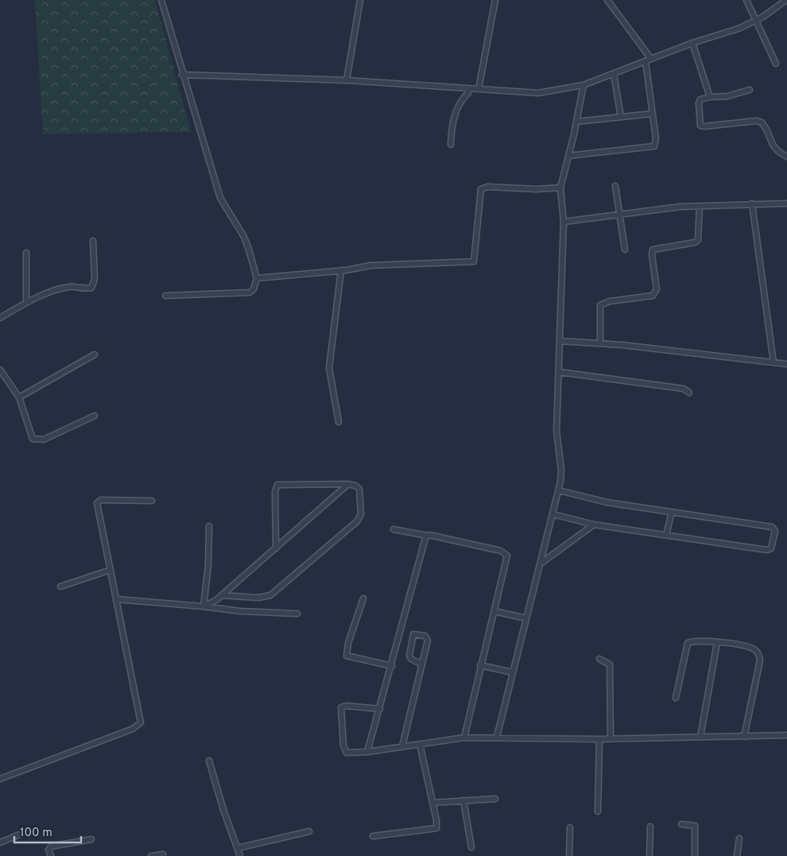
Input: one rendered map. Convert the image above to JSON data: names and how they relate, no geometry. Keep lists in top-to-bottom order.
{
  "scale_bar": "100 m"
}
